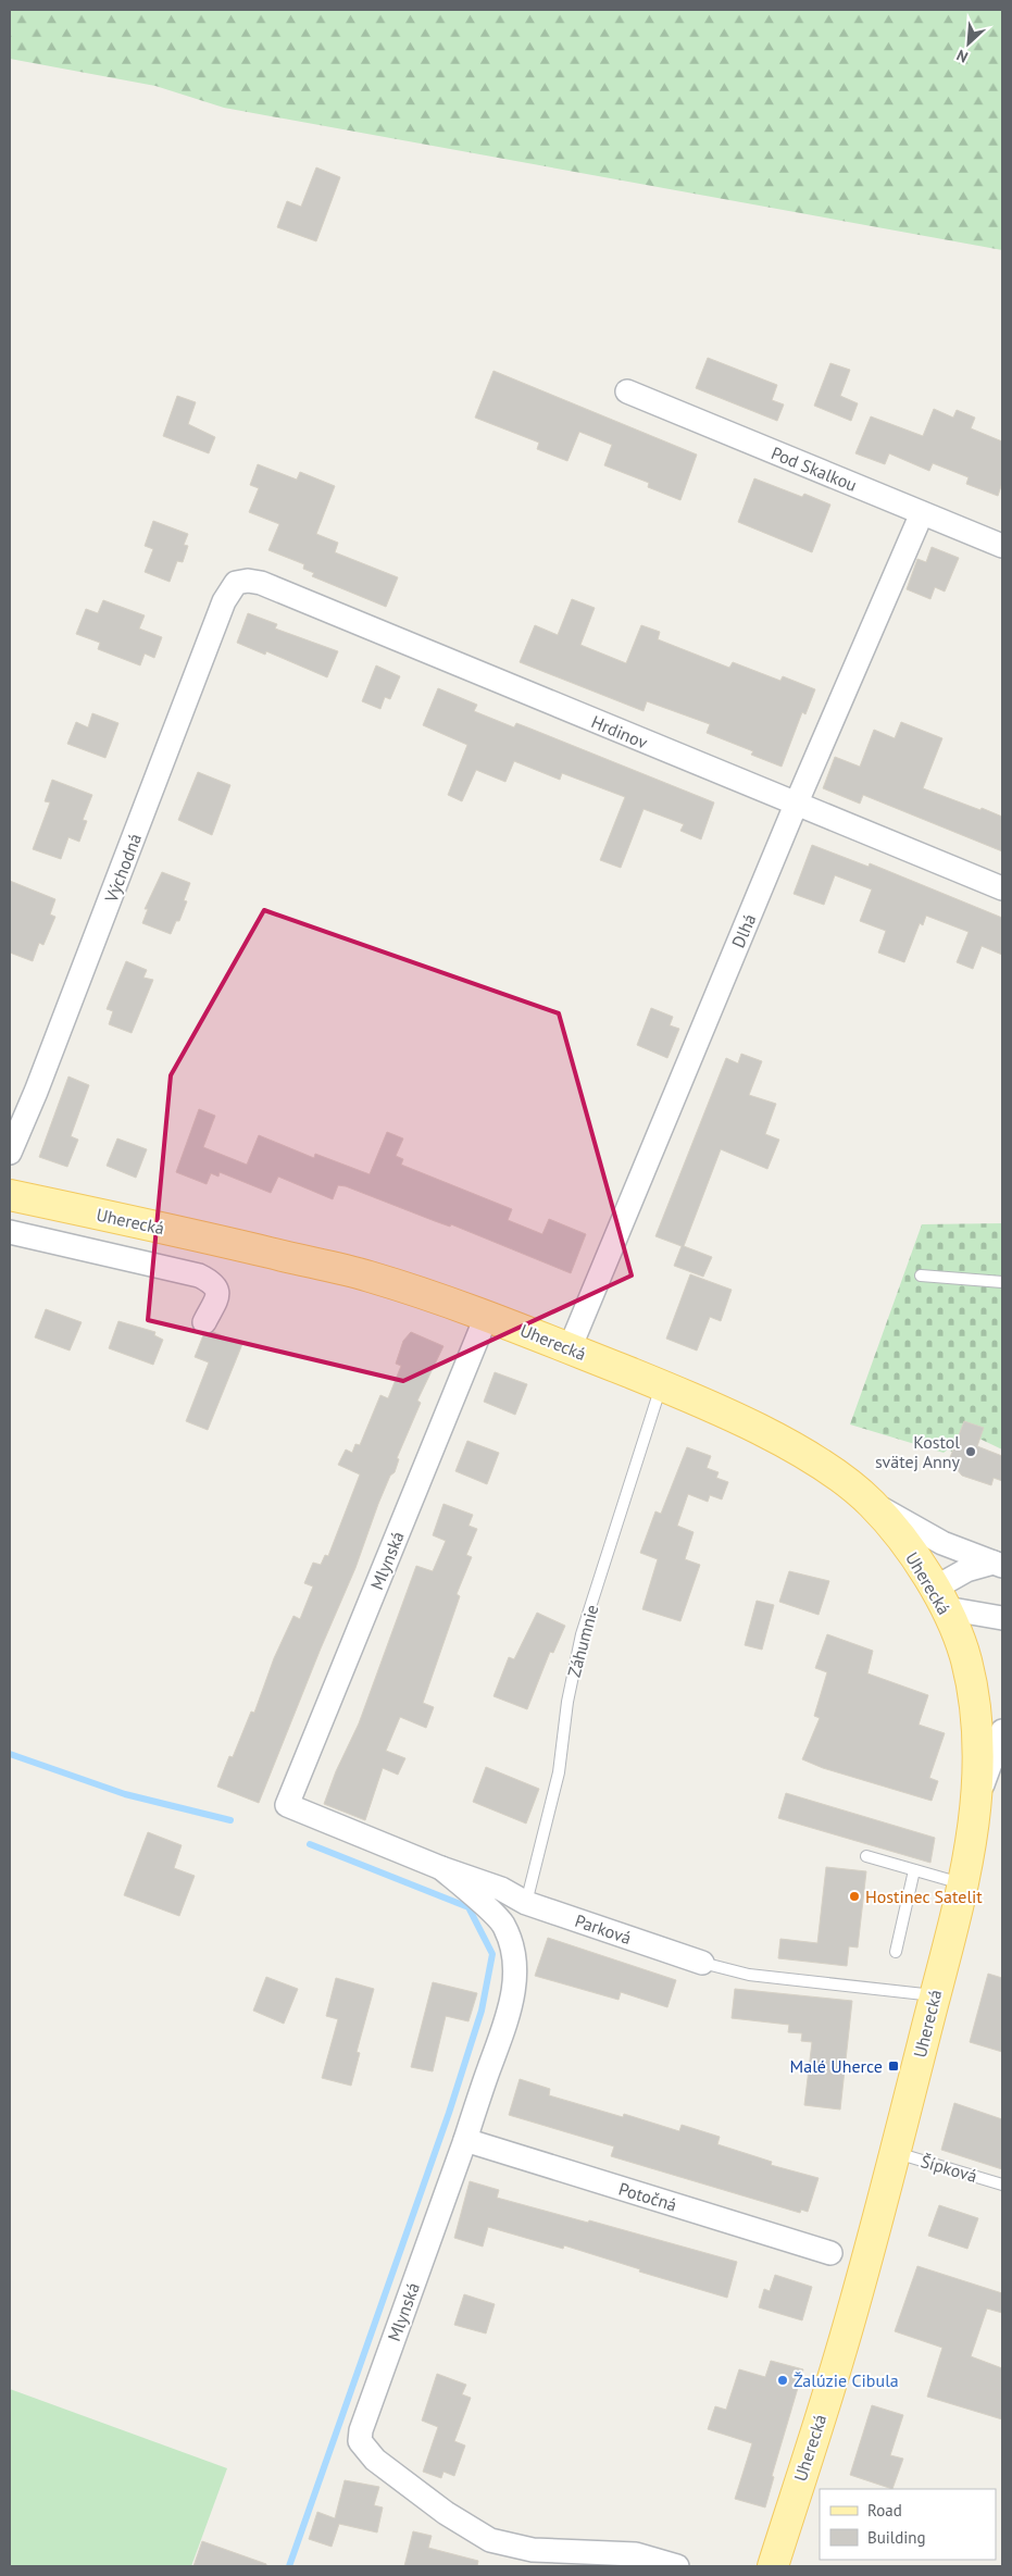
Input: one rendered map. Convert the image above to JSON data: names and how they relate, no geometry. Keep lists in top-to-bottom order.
{
  "streets": {
    "main road": ["Uherecká"],
    "street": [
      "Pod Skalkou",
      "Hrdinov",
      "Východná",
      "Dlhá",
      "Mlynská",
      "Parková",
      "Potočná"
    ],
    "lane": ["Záhumnie", "Šípková"]
  },
  "crossings": [
    ["Pod Skalkou", "Dlhá"],
    ["Hrdinov", "Východná"],
    ["Hrdinov", "Dlhá"],
    ["Dlhá", "Uherecká"],
    ["Uherecká", "Mlynská"],
    ["Uherecká", "Záhumnie"],
    ["Uherecká", "Parková"],
    ["Uherecká", "Šípková"],
    ["Mlynská", "Parková"],
    ["Mlynská", "Potočná"],
    ["Záhumnie", "Parková"]
  ],
  "places": {
    "other": ["Kostol svätej Anny", "Hostinec Satelit", "Žalúzie Cibula"],
    "transit": ["Malé Uherce"]
  },
  "legend": ["Road", "Building"],
  "north": "bottom left"
}
